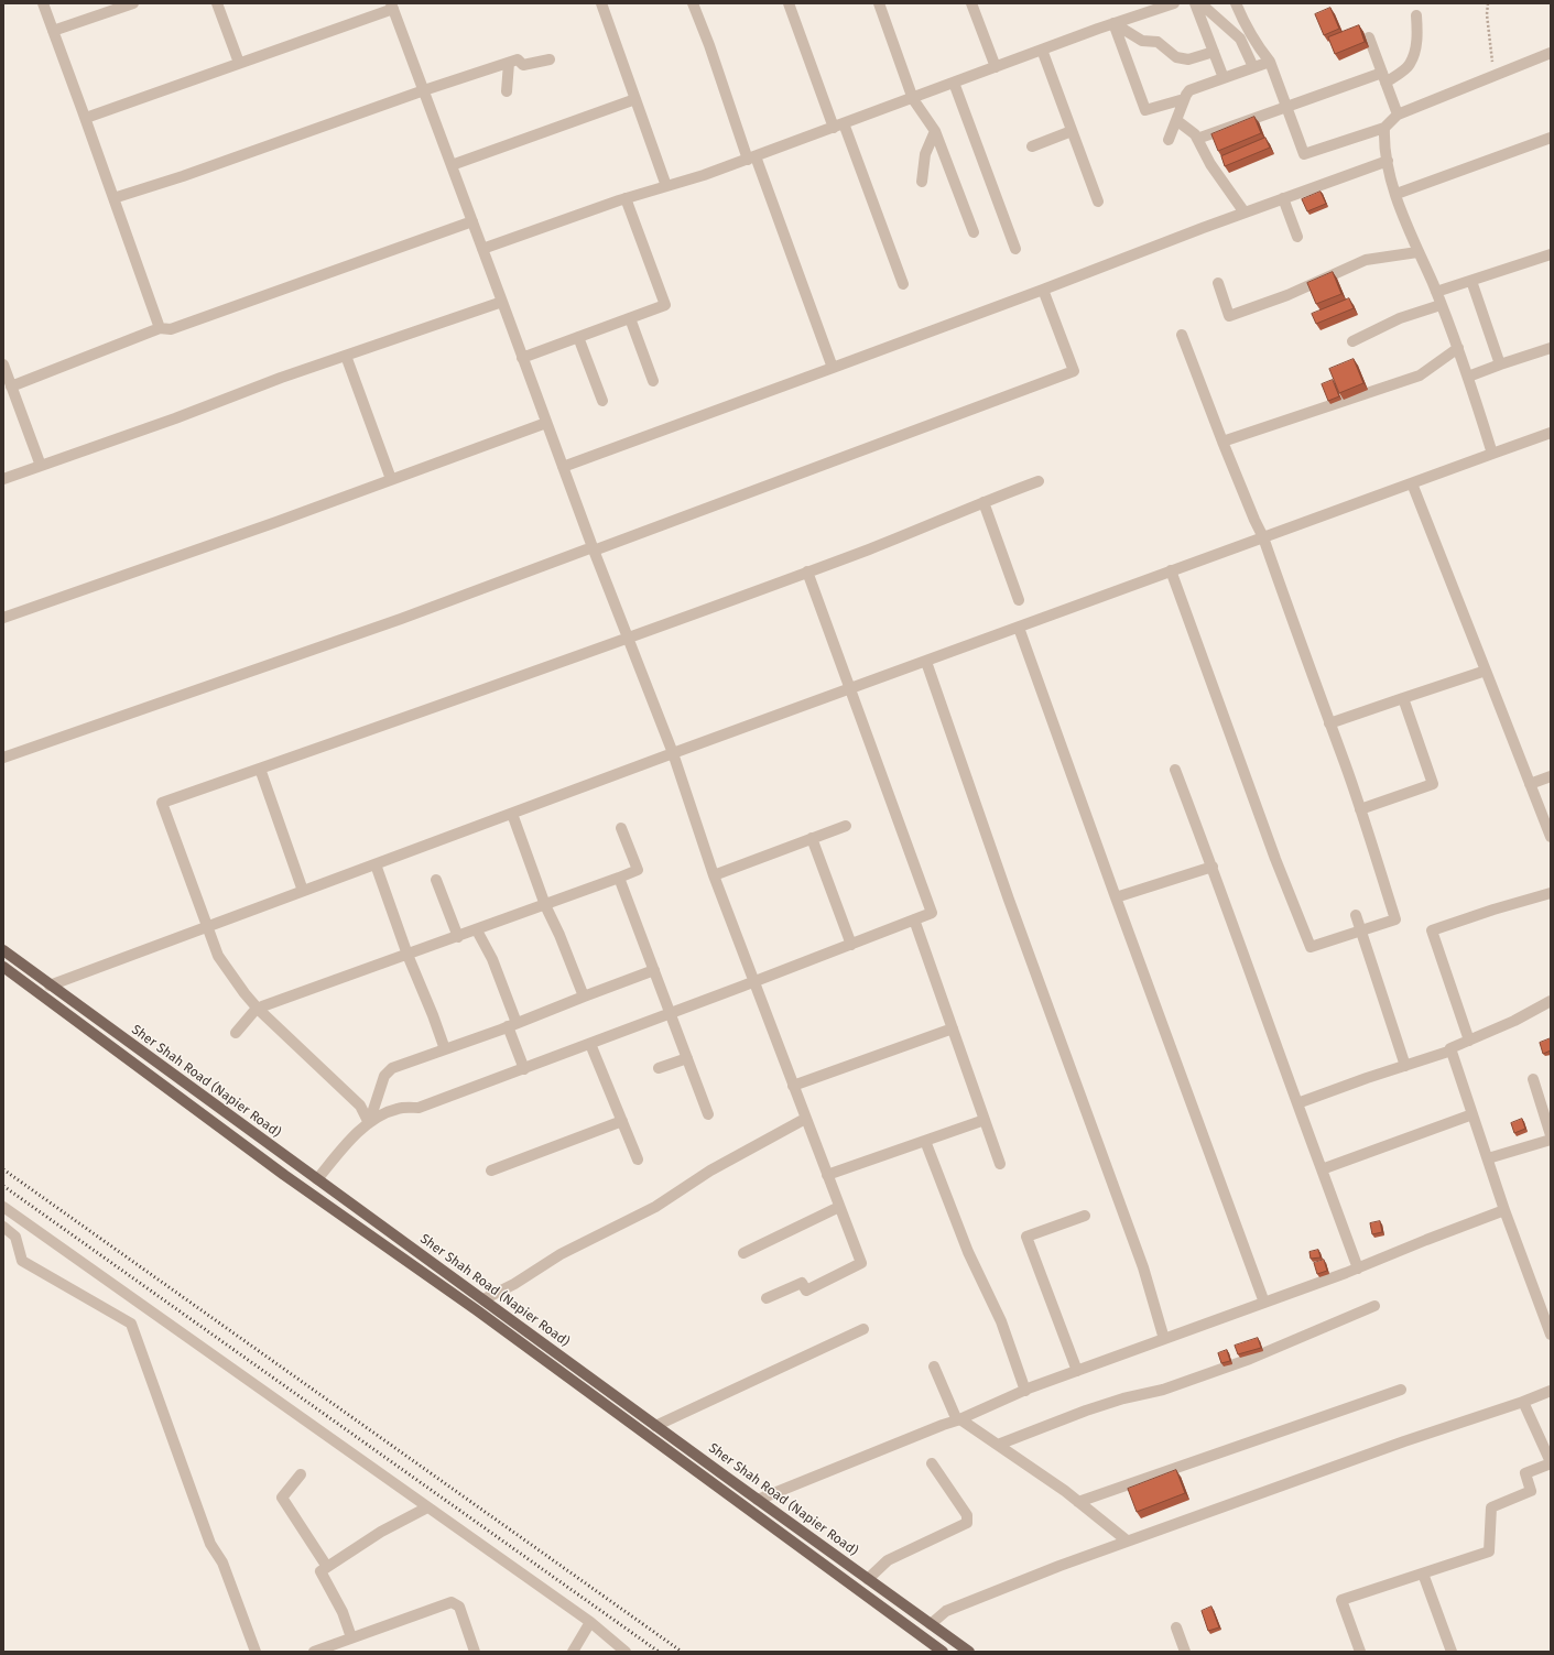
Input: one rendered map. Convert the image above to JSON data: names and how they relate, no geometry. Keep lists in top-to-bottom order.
{
  "streets": {
    "main road": ["Sher Shah Road (Napier Road)"]
  }
}
